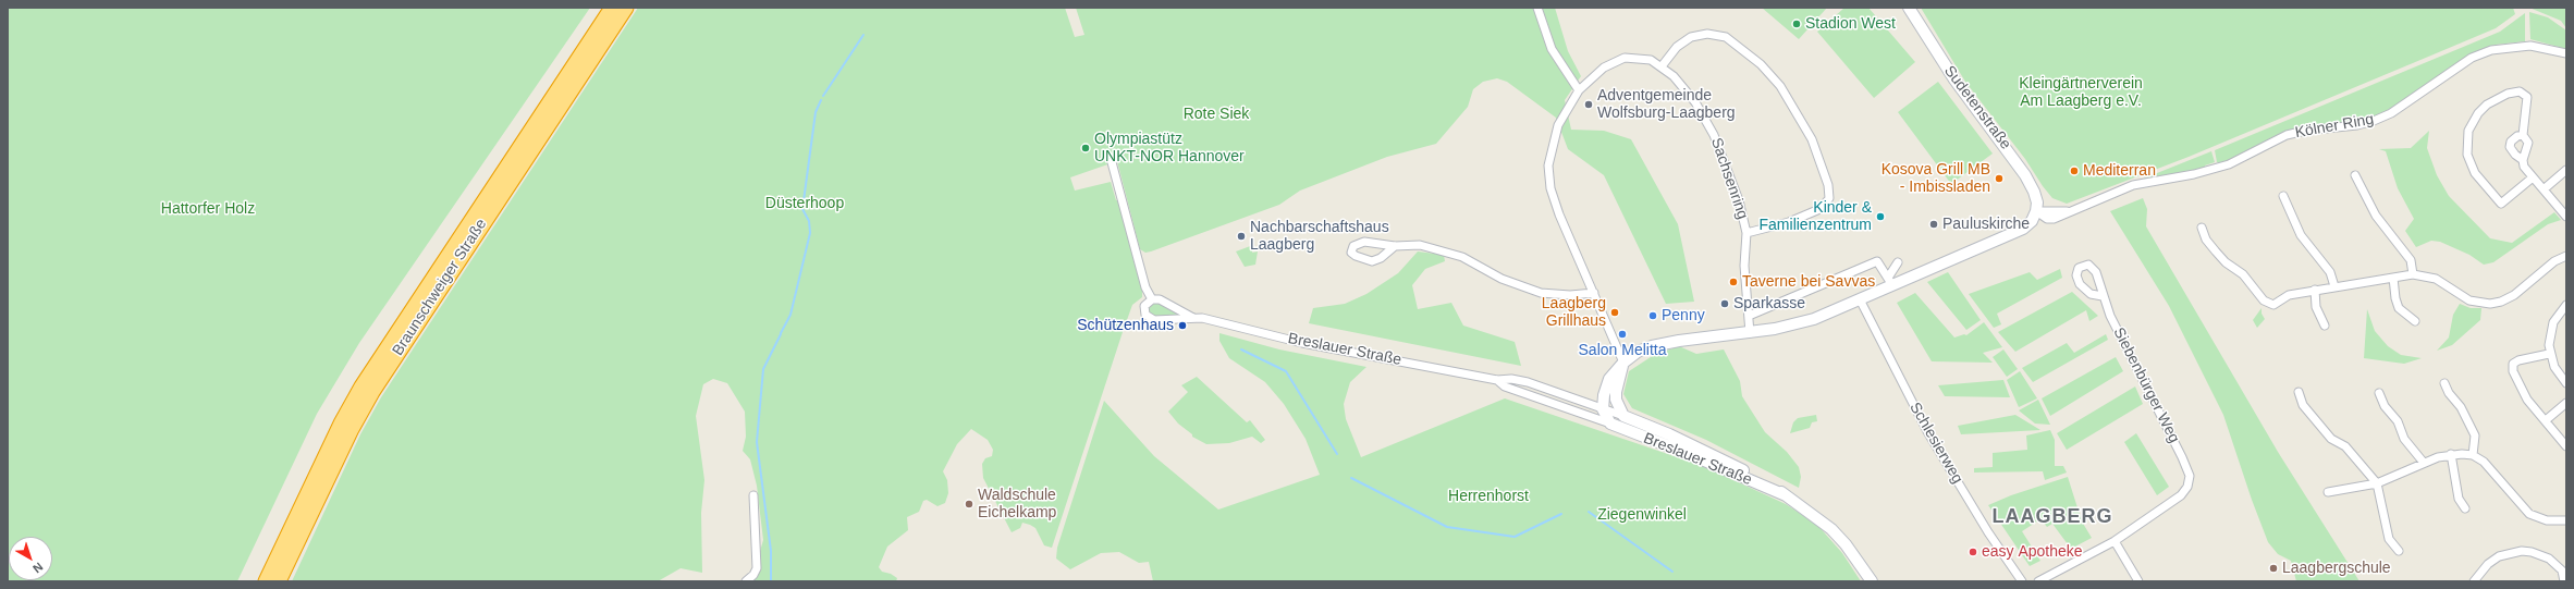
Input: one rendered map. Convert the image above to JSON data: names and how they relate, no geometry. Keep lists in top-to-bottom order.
{
  "streets": {
    "highway": ["Braunschweiger Straße"],
    "street": [
      "Sudetenstraße",
      "Kölner Ring",
      "Sachsenring",
      "Breslauer Straße",
      "Siebenbürger Weg",
      "Schlesierweg"
    ]
  },
  "crossings": [
    ["Sudetenstraße", "Kölner Ring"]
  ],
  "districts": ["LAAGBERG"],
  "parks": [
    "Kleingärtnerverein Am Laagberg e.V.",
    "Rote Siek",
    "Düsterhoop",
    "Hattorfer Holz",
    "Herrenhorst",
    "Ziegenwinkel"
  ],
  "places": [
    "Stadion West",
    "Adventgemeinde Wolfsburg-Laagberg",
    "Olympiastütz UNKT-NOR Hannover",
    "Mediterran",
    "Kosova Grill MB - Imbissladen",
    "Kinder & Familienzentrum",
    "Pauluskirche",
    "Nachbarschaftshaus Laagberg",
    "Taverne bei Savvas",
    "Sparkasse",
    "Laagberg Grillhaus",
    "Penny",
    "Schützenhaus",
    "Salon Melitta",
    "Waldschule Eichelkamp",
    "easy Apotheke",
    "Laagbergschule"
  ],
  "north": "bottom right"
}
